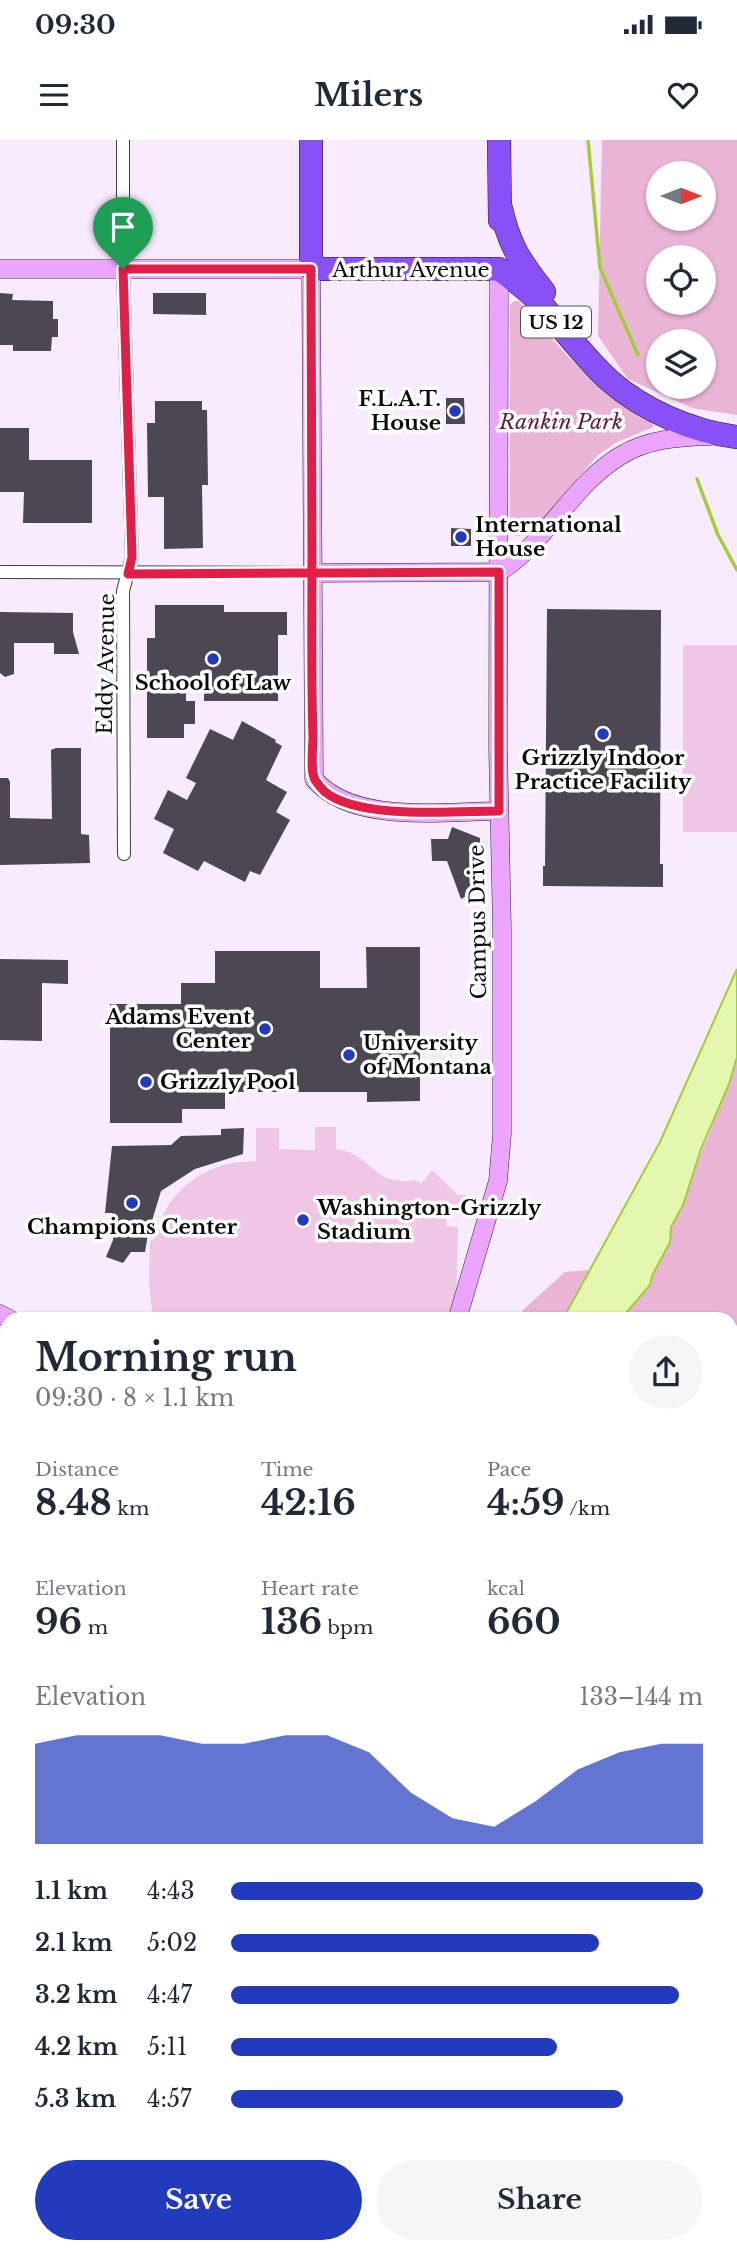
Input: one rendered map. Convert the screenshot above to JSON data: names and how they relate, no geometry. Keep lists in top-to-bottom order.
{
  "streets": {
    "highway": ["Arthur Avenue", "US 12"],
    "street": ["Eddy Avenue", "Campus Drive"]
  },
  "crossings": [
    ["Arthur Avenue", "US 12"],
    ["Arthur Avenue", "Eddy Avenue"],
    ["Arthur Avenue", "Campus Drive"],
    ["US 12", "Campus Drive"]
  ],
  "parks": ["Rankin Park"],
  "places": [
    "F.L.A.T. House",
    "International House",
    "School of Law",
    "Grizzly Indoor Practice Facility",
    "Adams Event Center",
    "University of Montana",
    "Grizzly Pool",
    "Champions Center",
    "Washington-Grizzly Stadium"
  ],
  "north": "right",
  "page": {
    "status": "09:30",
    "header": "Milers",
    "heading": ["Morning run", "09:30 · 8 × 1.1 km"],
    "stats": [
      ["Distance", "8.48 km"],
      ["Time", "42:16"],
      ["Pace", "4:59 /km"],
      ["Elevation", "96 m"],
      ["Heart rate", "136 bpm"],
      ["kcal", "660"]
    ],
    "chart": ["Elevation", "133–144 m"],
    "list": [
      {
        "name": "1.1 km",
        "note": "4:43"
      },
      {
        "name": "2.1 km",
        "note": "5:02"
      },
      {
        "name": "3.2 km",
        "note": "4:47"
      },
      {
        "name": "4.2 km",
        "note": "5:11"
      },
      {
        "name": "5.3 km",
        "note": "4:57"
      }
    ],
    "buttons": ["Save", "Share"]
  }
}
